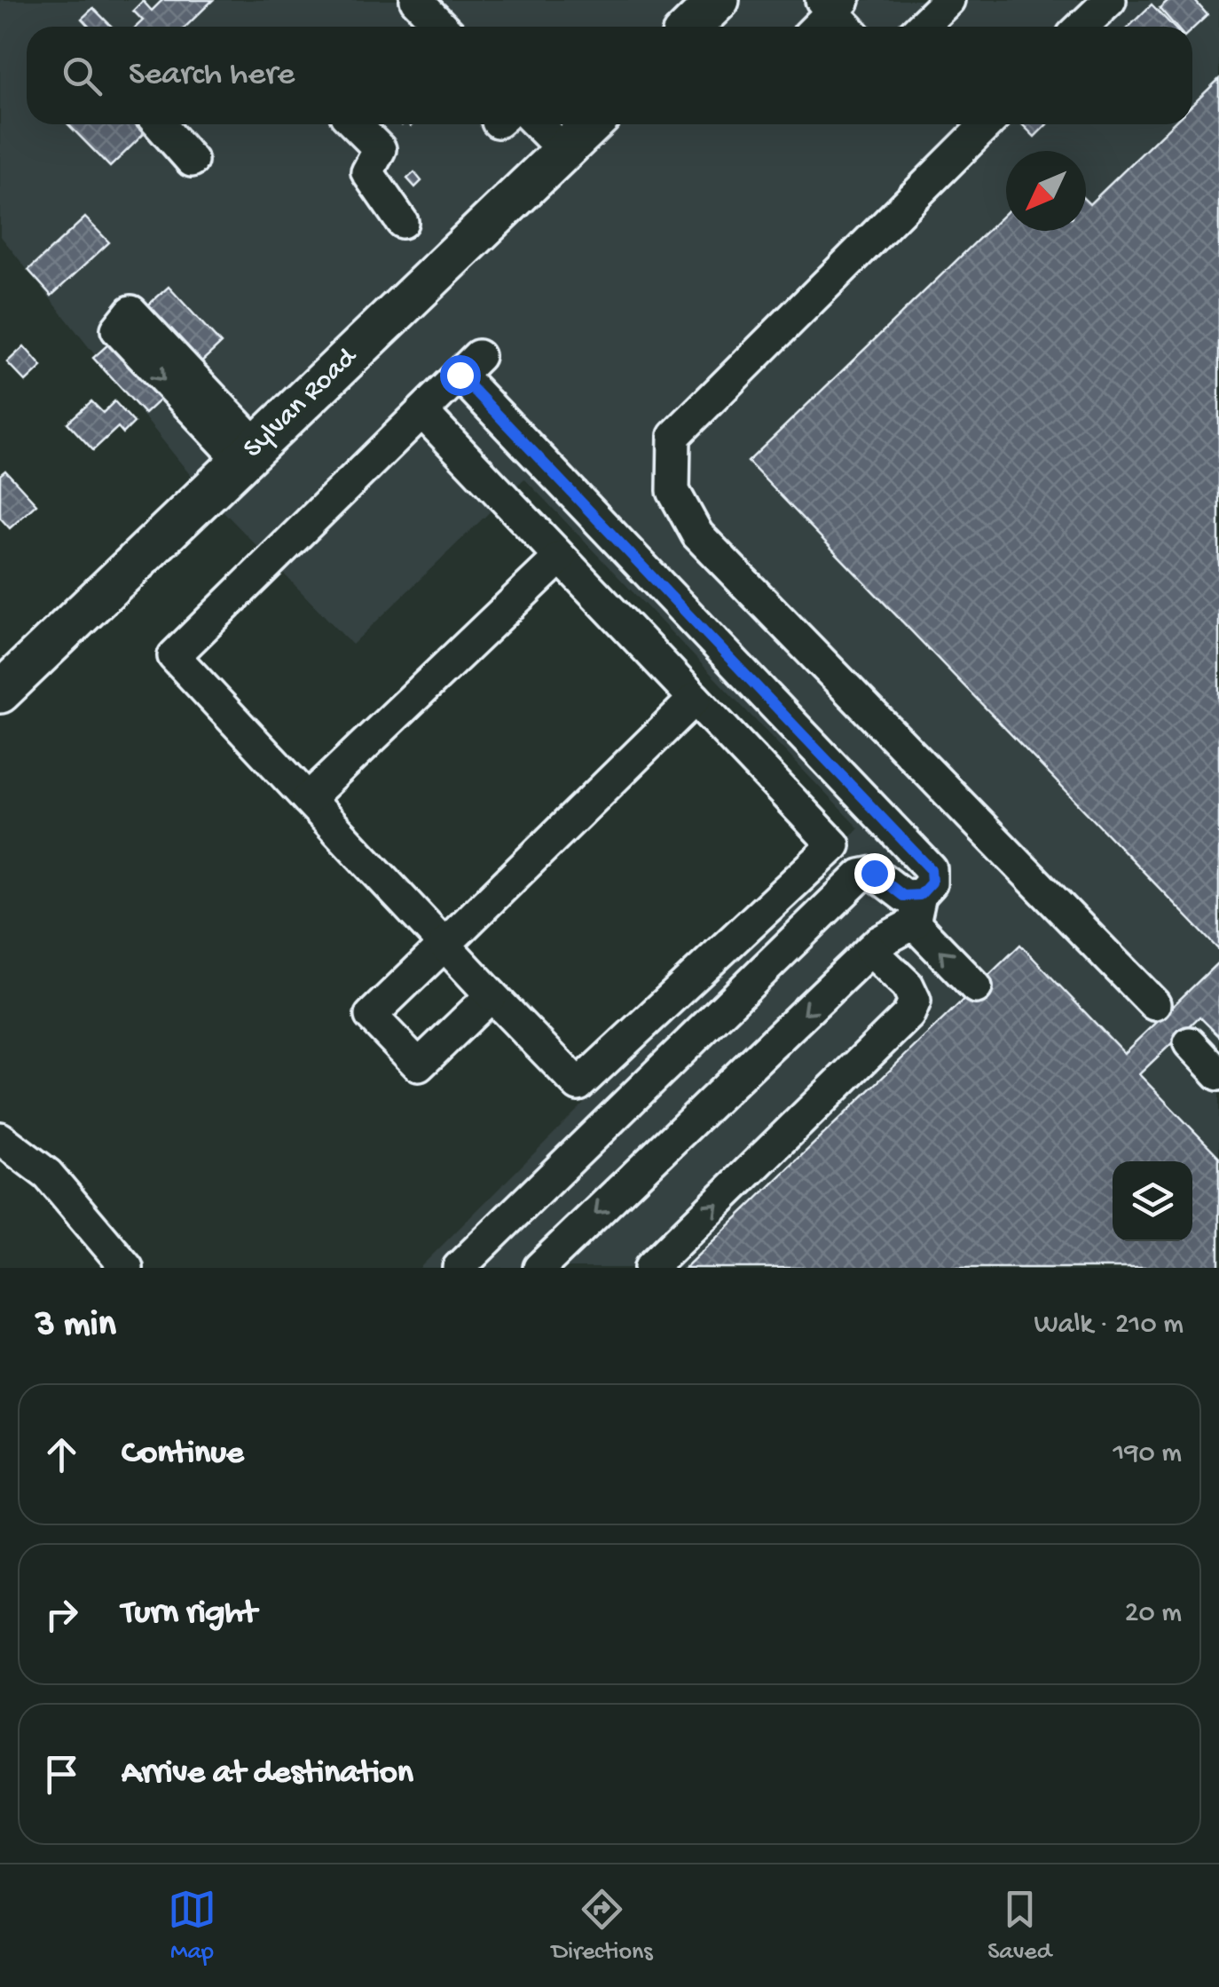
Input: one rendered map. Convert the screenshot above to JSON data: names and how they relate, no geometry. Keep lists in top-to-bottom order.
{
  "streets": {
    "main road": ["Sylvan Road"]
  },
  "north": "bottom left",
  "page": {
    "search": "Search here",
    "heading": ["3 min", "Walk · 210 m"],
    "list": [
      ["Continue", "190 m"],
      ["Turn right", "20 m"],
      "Arrive at destination"
    ],
    "nav": ["Map", "Directions", "Saved"]
  }
}
